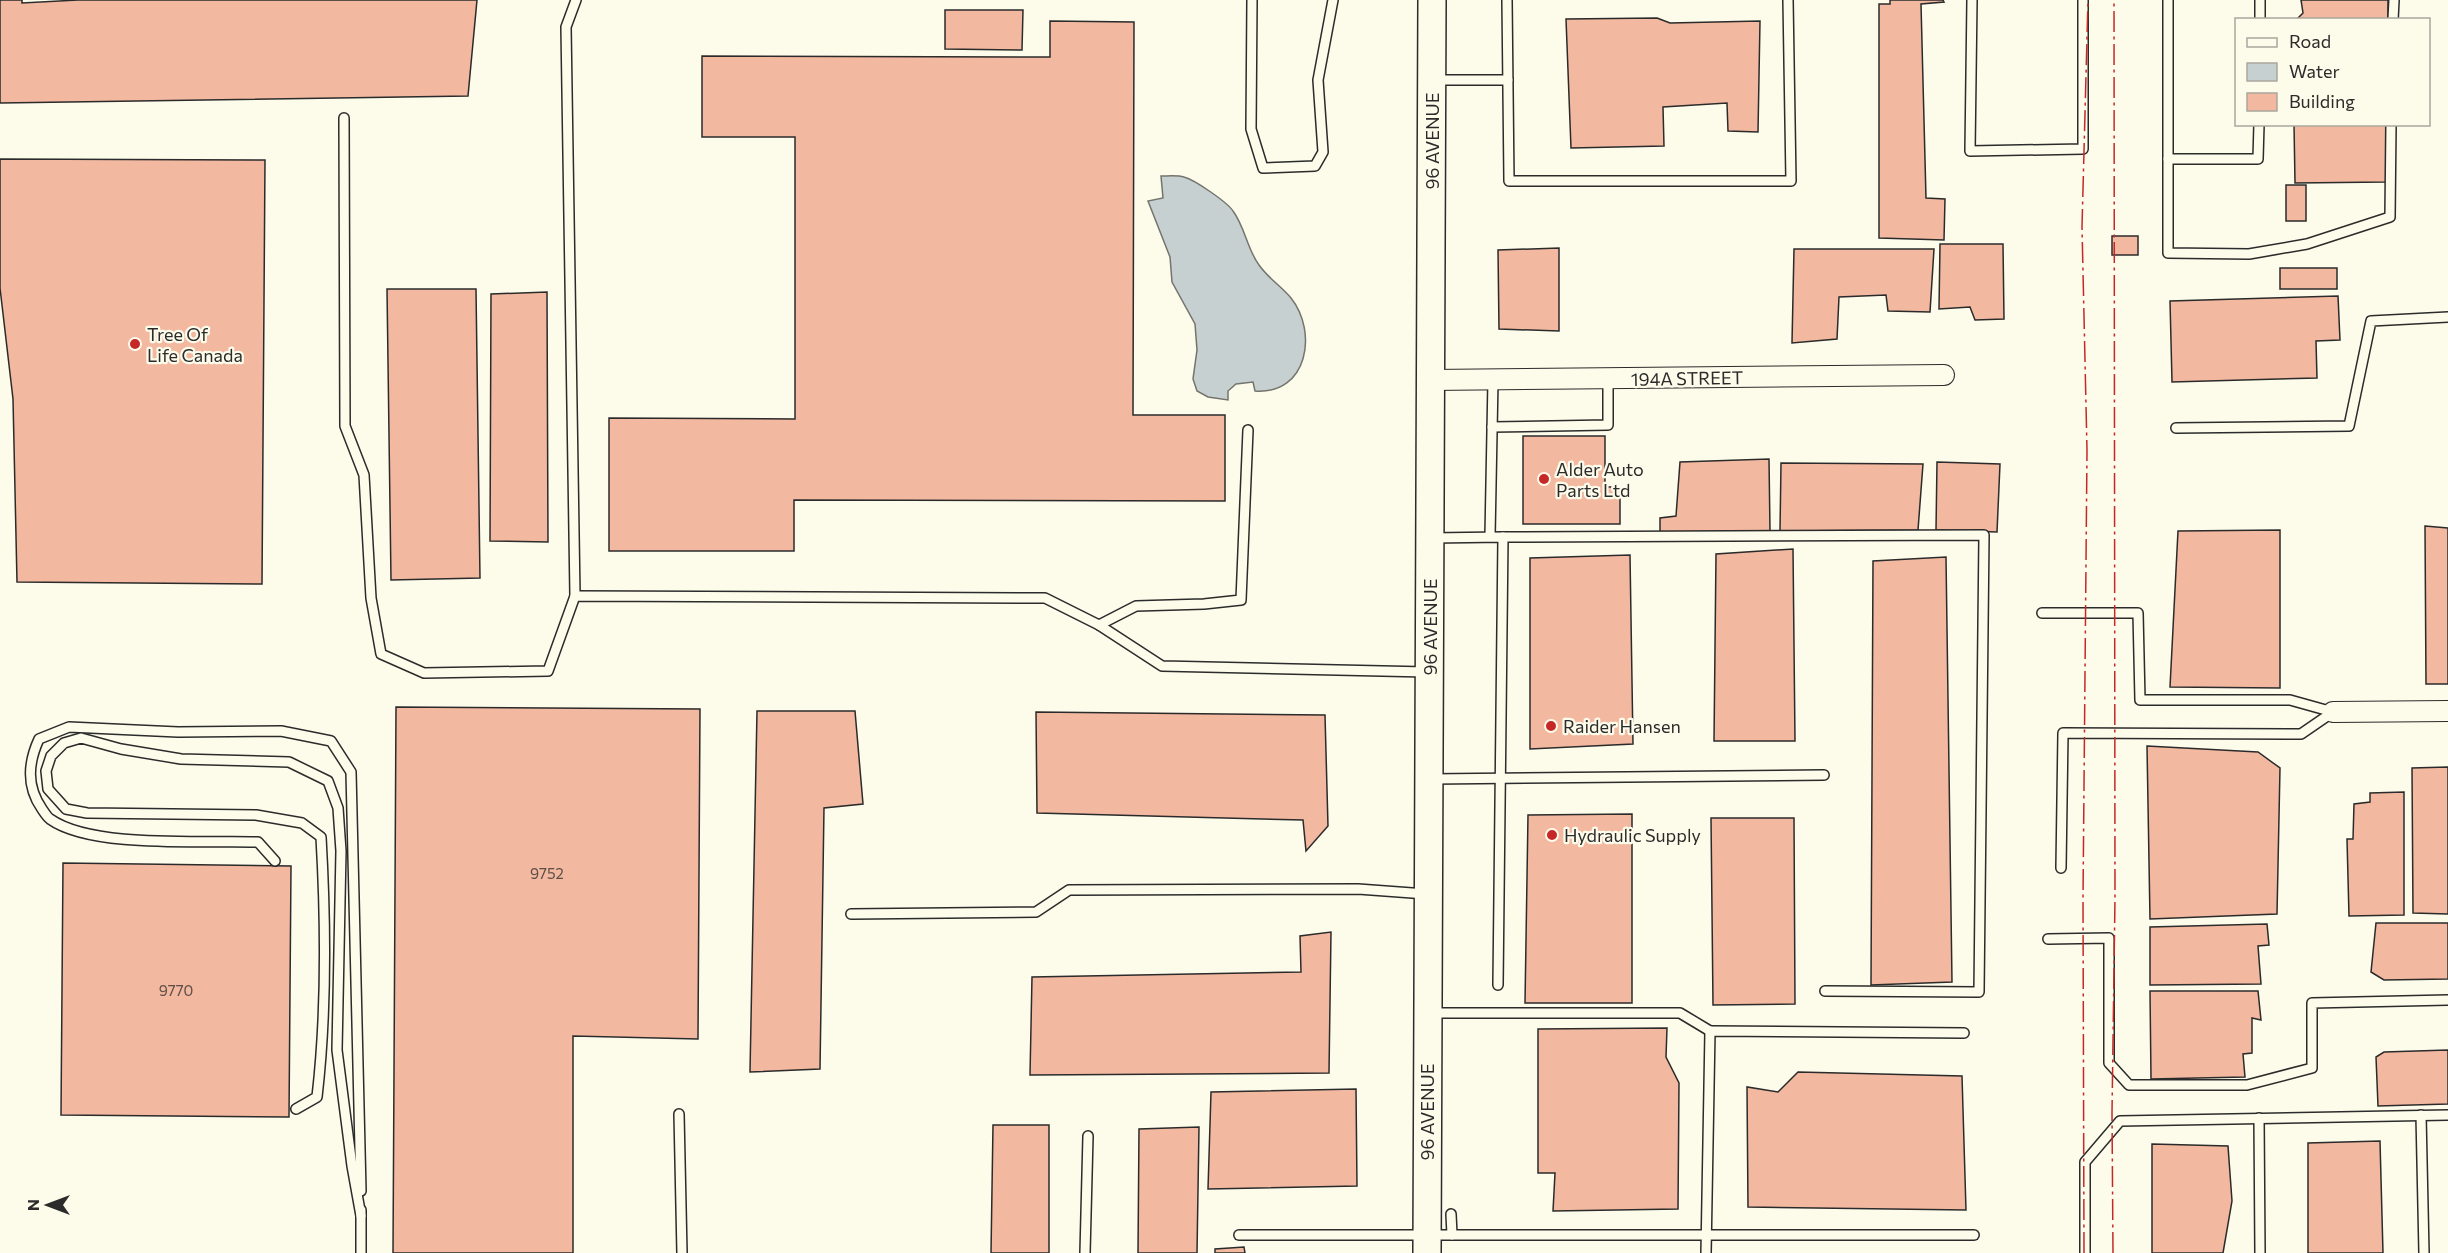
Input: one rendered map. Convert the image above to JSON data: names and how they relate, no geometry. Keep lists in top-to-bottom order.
{
  "streets": {
    "main road": ["96 AVENUE"],
    "street": ["194A STREET"]
  },
  "crossings": [
    ["96 AVENUE", "194A STREET"]
  ],
  "places": [
    "Tree Of Life Canada",
    "Alder Auto Parts Ltd",
    "Raider Hansen",
    "Hydraulic Supply"
  ],
  "house_numbers": ["9752", "9770"],
  "legend": ["Road", "Water", "Building"],
  "north": "left"
}
